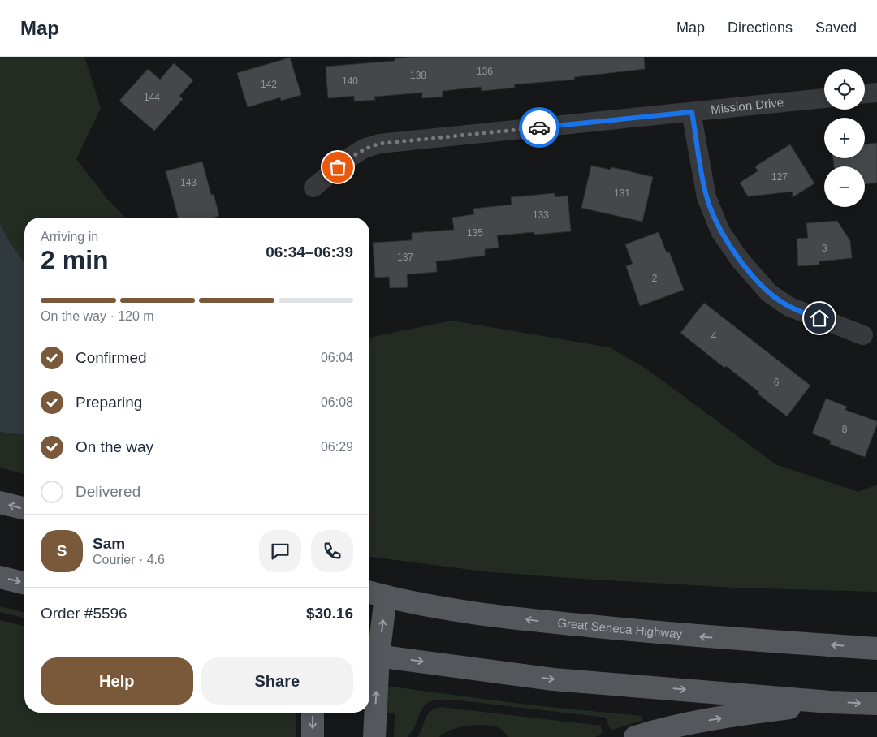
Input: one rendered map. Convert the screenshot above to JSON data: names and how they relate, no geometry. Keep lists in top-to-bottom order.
{
  "streets": {
    "main road": ["Great Seneca Highway"],
    "street": ["Mission Drive"]
  },
  "house_numbers": [
    "136",
    "138",
    "140",
    "142",
    "144",
    "127",
    "143",
    "131",
    "133",
    "135",
    "3",
    "137",
    "2",
    "4",
    "6",
    "8"
  ],
  "page": {
    "header": "Map",
    "nav": ["Map", "Directions", "Saved"],
    "map_buttons": ["+", "−"],
    "heading": ["2 min", "Arriving in", "06:34–06:39"],
    "panel": [
      "Sam",
      "Courier · 4.6",
      "Order #5596",
      "$30.16"
    ],
    "bar": "On the way · 120 m",
    "list": [
      ["Confirmed", "06:04"],
      ["Preparing", "06:08"],
      ["On the way", "06:29"],
      "Delivered"
    ],
    "round": "S",
    "buttons": ["Help", "Share"]
  }
}
